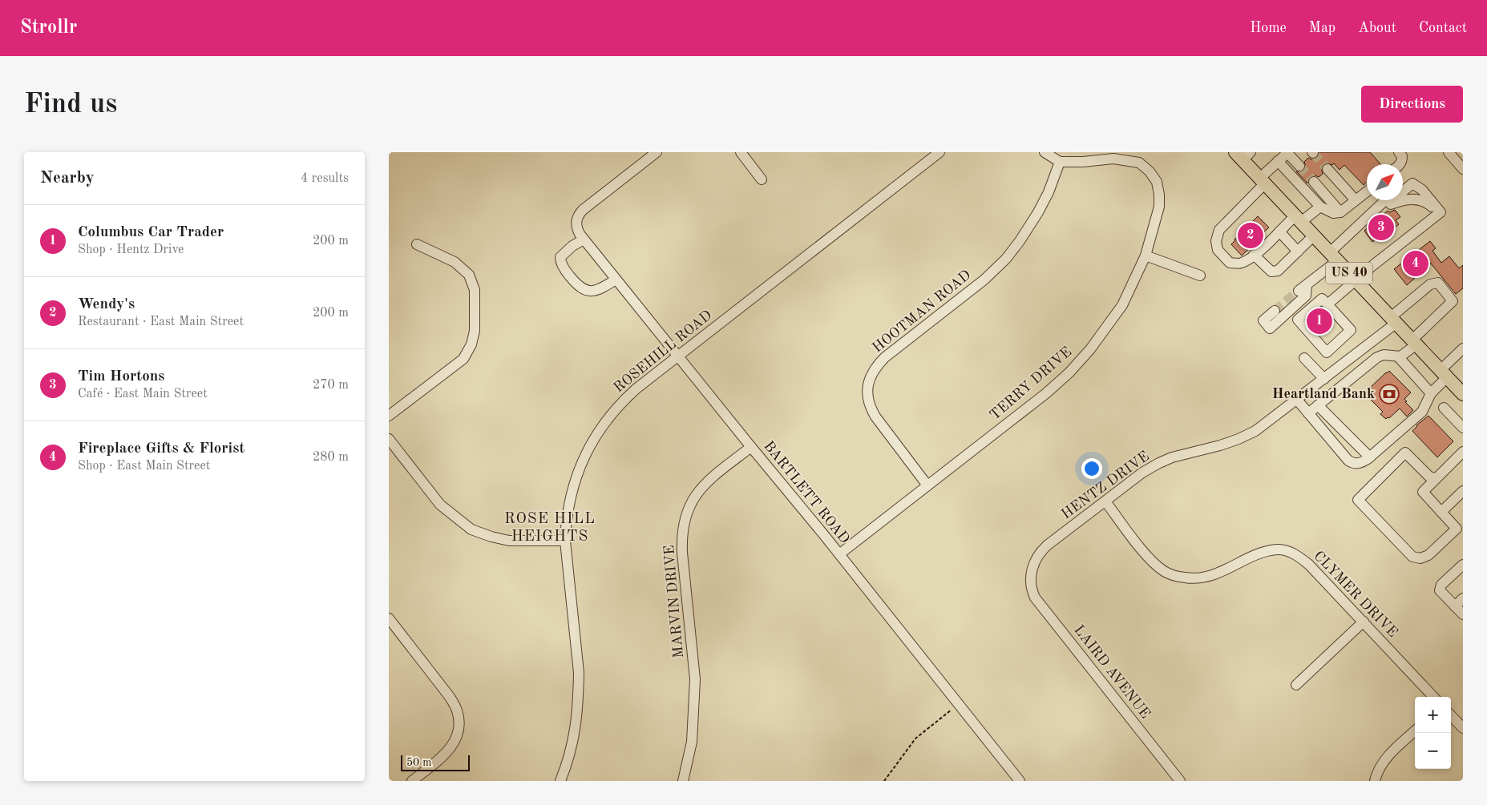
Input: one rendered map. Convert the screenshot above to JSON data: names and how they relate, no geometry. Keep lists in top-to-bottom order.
{
  "streets": {
    "main road": ["US 40"],
    "street": [
      "HOOTMAN ROAD",
      "ROSEHILL ROAD",
      "TERRY DRIVE",
      "HENTZ DRIVE",
      "BARTLETT ROAD",
      "CLYMER DRIVE",
      "MARVIN DRIVE",
      "LAIRD AVENUE"
    ]
  },
  "crossings": [
    ["US 40", "HENTZ DRIVE"],
    ["HOOTMAN ROAD", "TERRY DRIVE"],
    ["ROSEHILL ROAD", "BARTLETT ROAD"],
    ["TERRY DRIVE", "BARTLETT ROAD"],
    ["HENTZ DRIVE", "CLYMER DRIVE"],
    ["HENTZ DRIVE", "LAIRD AVENUE"],
    ["BARTLETT ROAD", "MARVIN DRIVE"]
  ],
  "districts": ["ROSE HILL HEIGHTS"],
  "places": {
    "bank": ["Heartland Bank"]
  },
  "scale_bar": "50 m",
  "north": "top right",
  "page": {
    "header": "Strollr",
    "nav": [
      "Home",
      "Map",
      "About",
      "Contact"
    ],
    "buttons": "Directions",
    "title": "Find us",
    "heading": ["Nearby", "4 results"],
    "list": [
      {
        "mark": "1",
        "name": "Columbus Car Trader",
        "note": "Shop · Hentz Drive",
        "value": "200 m"
      },
      {
        "mark": "2",
        "name": "Wendy's",
        "note": "Restaurant · East Main Street",
        "value": "200 m"
      },
      {
        "mark": "3",
        "name": "Tim Hortons",
        "note": "Café · East Main Street",
        "value": "270 m"
      },
      {
        "mark": "4",
        "name": "Fireplace Gifts & Florist",
        "note": "Shop · East Main Street",
        "value": "280 m"
      }
    ],
    "pins": [
      "3",
      "2",
      "4",
      "1"
    ],
    "map_buttons": ["+", "−"],
    "scale": "50 m"
  }
}
